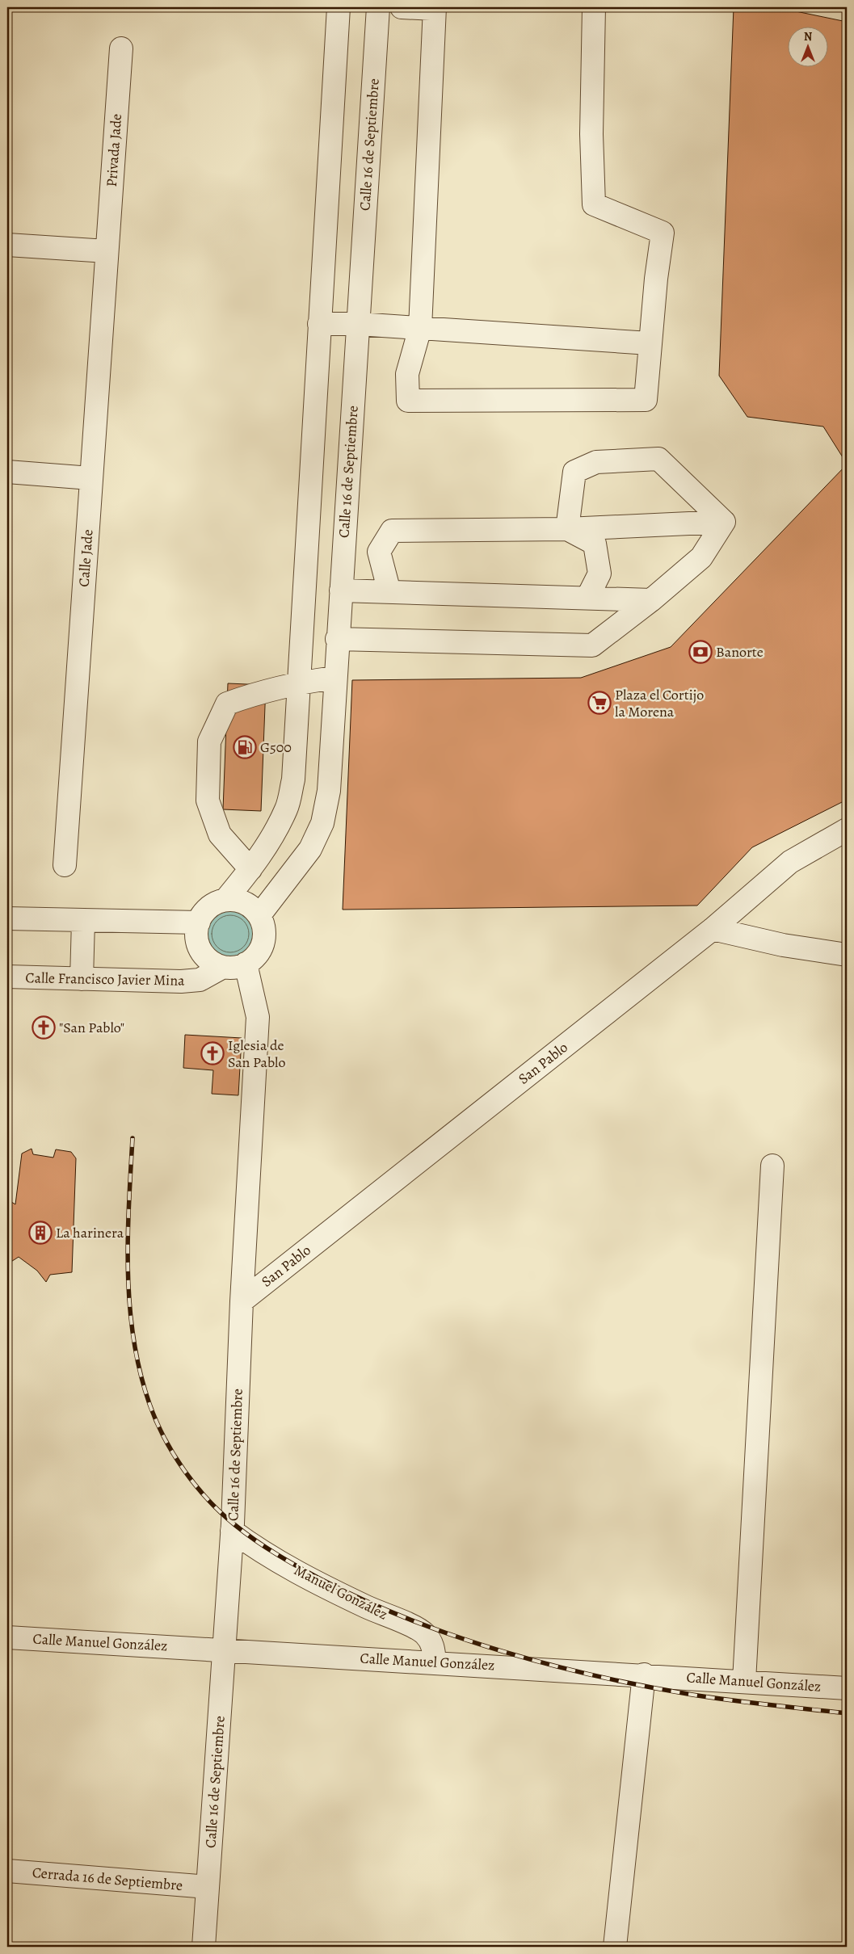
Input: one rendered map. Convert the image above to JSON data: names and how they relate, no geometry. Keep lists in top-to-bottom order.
{
  "streets": {
    "street": [
      "Calle 16 de Septiembre",
      "Privada Jade",
      "Calle Jade",
      "Calle Francisco Javier Mina",
      "San Pablo",
      "Manuel González",
      "Calle Manuel González",
      "Cerrada 16 de Septiembre"
    ]
  },
  "crossings": [
    ["Calle 16 de Septiembre", "Calle Francisco Javier Mina"],
    ["Calle 16 de Septiembre", "San Pablo"],
    ["Calle 16 de Septiembre", "Manuel González"],
    ["Calle 16 de Septiembre", "Calle Manuel González"],
    ["Calle 16 de Septiembre", "Cerrada 16 de Septiembre"],
    ["Privada Jade", "Calle Jade"],
    ["Manuel González", "Calle Manuel González"]
  ],
  "places": {
    "bank": ["Banorte"],
    "supermarket": ["Plaza el Cortijo la Morena"],
    "fuel station": ["G500"],
    "church": ["\"San Pablo\"", "Iglesia de San Pablo"],
    "building": ["La harinera"]
  },
  "north": "top"
}
